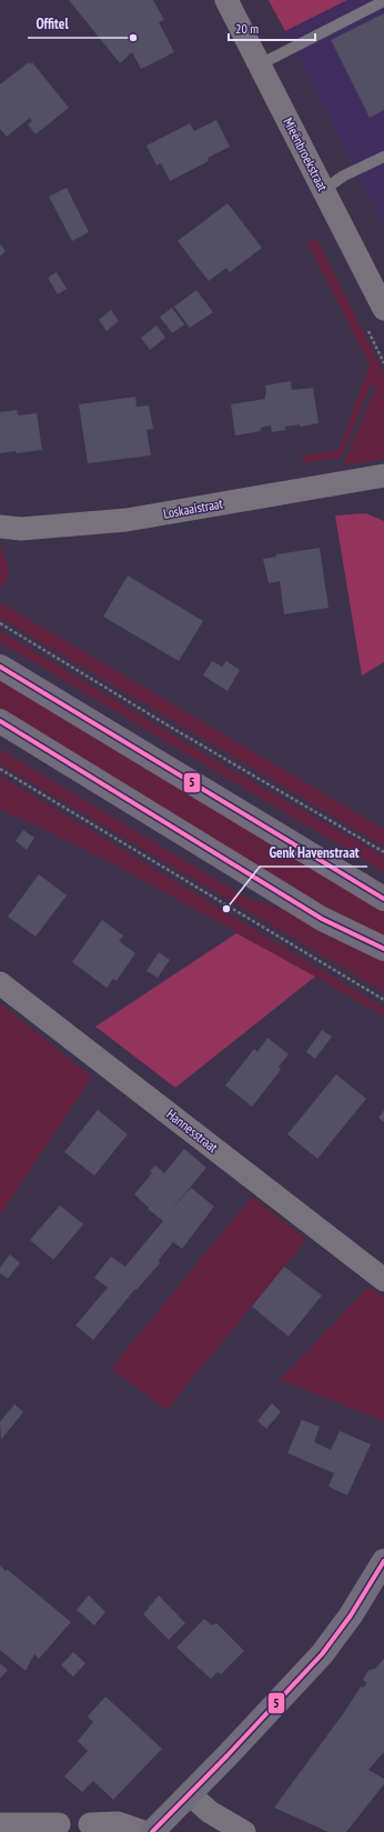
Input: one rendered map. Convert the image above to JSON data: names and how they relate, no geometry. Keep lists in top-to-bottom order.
{
  "streets": {
    "street": ["Mieënbroekstraat", "Loskaaistraat", "Hannesstraat"]
  },
  "places": ["Offitel", "Genk Havenstraat"],
  "lines": ["transit line 5"],
  "scale_bar": "20 m"
}
